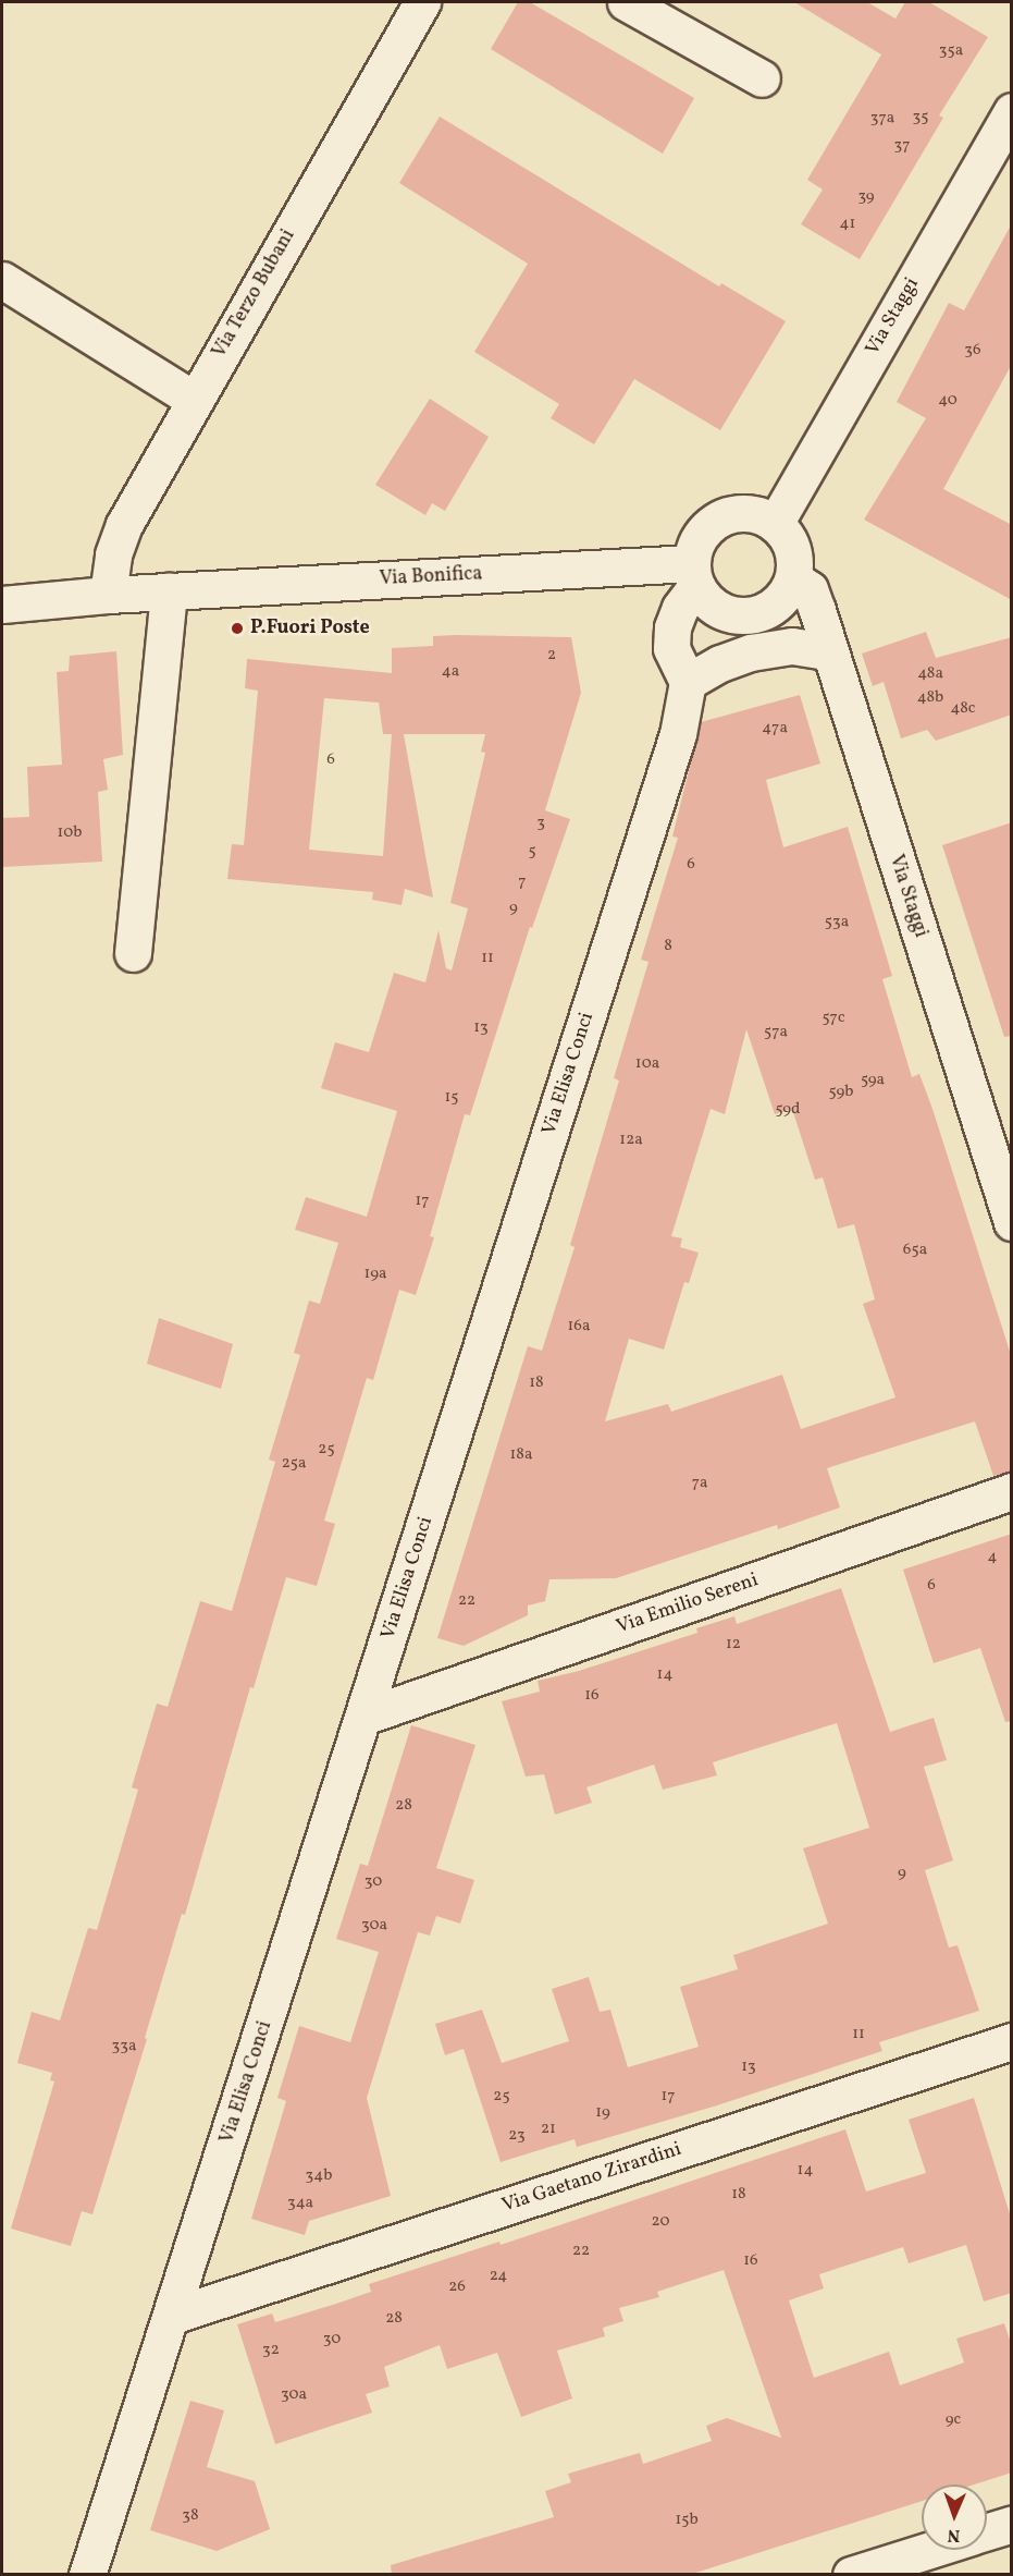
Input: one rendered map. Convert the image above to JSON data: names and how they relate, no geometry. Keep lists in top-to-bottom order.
{
  "streets": {
    "street": [
      "Via Terzo Bubani",
      "Via Staggi",
      "Via Bonifica",
      "Via Elisa Conci",
      "Via Emilio Sereni",
      "Via Gaetano Zirardini"
    ]
  },
  "crossings": [
    ["Via Terzo Bubani", "Via Bonifica"],
    ["Via Staggi", "Via Bonifica"],
    ["Via Elisa Conci", "Via Emilio Sereni"],
    ["Via Elisa Conci", "Via Gaetano Zirardini"]
  ],
  "places": ["P.Fuori Poste"],
  "house_numbers": [
    "35a",
    "35",
    "37a",
    "37",
    "39",
    "41",
    "36",
    "40",
    "2",
    "4a",
    "48a",
    "48b",
    "48c",
    "47a",
    "6",
    "3",
    "10b",
    "5",
    "6",
    "7",
    "9",
    "53a",
    "8",
    "11",
    "57c",
    "13",
    "57a",
    "10a",
    "59a",
    "59b",
    "15",
    "59d",
    "12a",
    "17",
    "65a",
    "19a",
    "16a",
    "18",
    "25",
    "18a",
    "25a",
    "7a",
    "4",
    "6",
    "22",
    "12",
    "14",
    "16",
    "28",
    "9",
    "30",
    "30a",
    "11",
    "33a",
    "13",
    "25",
    "17",
    "19",
    "21",
    "23",
    "14",
    "34b",
    "18",
    "34a",
    "20",
    "22",
    "16",
    "24",
    "26",
    "28",
    "30",
    "32",
    "30a",
    "9c",
    "38",
    "15b"
  ],
  "north": "bottom"
}
